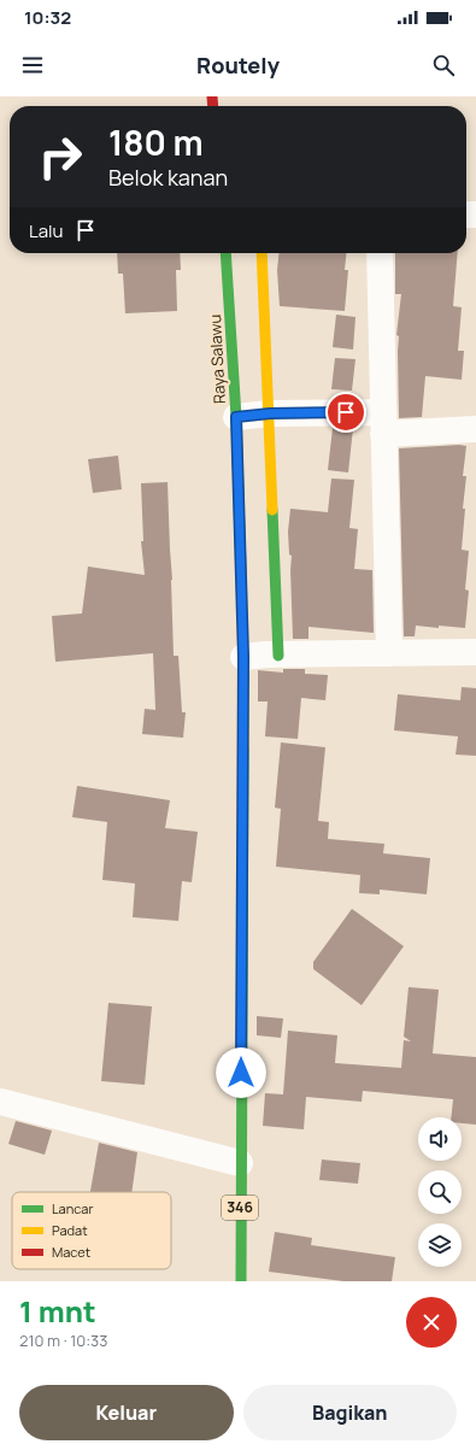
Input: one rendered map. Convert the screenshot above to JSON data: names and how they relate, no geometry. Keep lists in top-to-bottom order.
{
  "streets": {
    "main road": ["Raya Salawu", "346"]
  },
  "crossings": [
    ["Raya Salawu", "346"]
  ],
  "legend": ["Lancar", "Padat", "Macet"],
  "page": {
    "status": "10:32",
    "header": "Routely",
    "turn": ["180 m", "Belok kanan"],
    "then": "Lalu",
    "heading": ["1 mnt", "210 m · 10:33"],
    "buttons": ["Keluar", "Bagikan"]
  }
}
